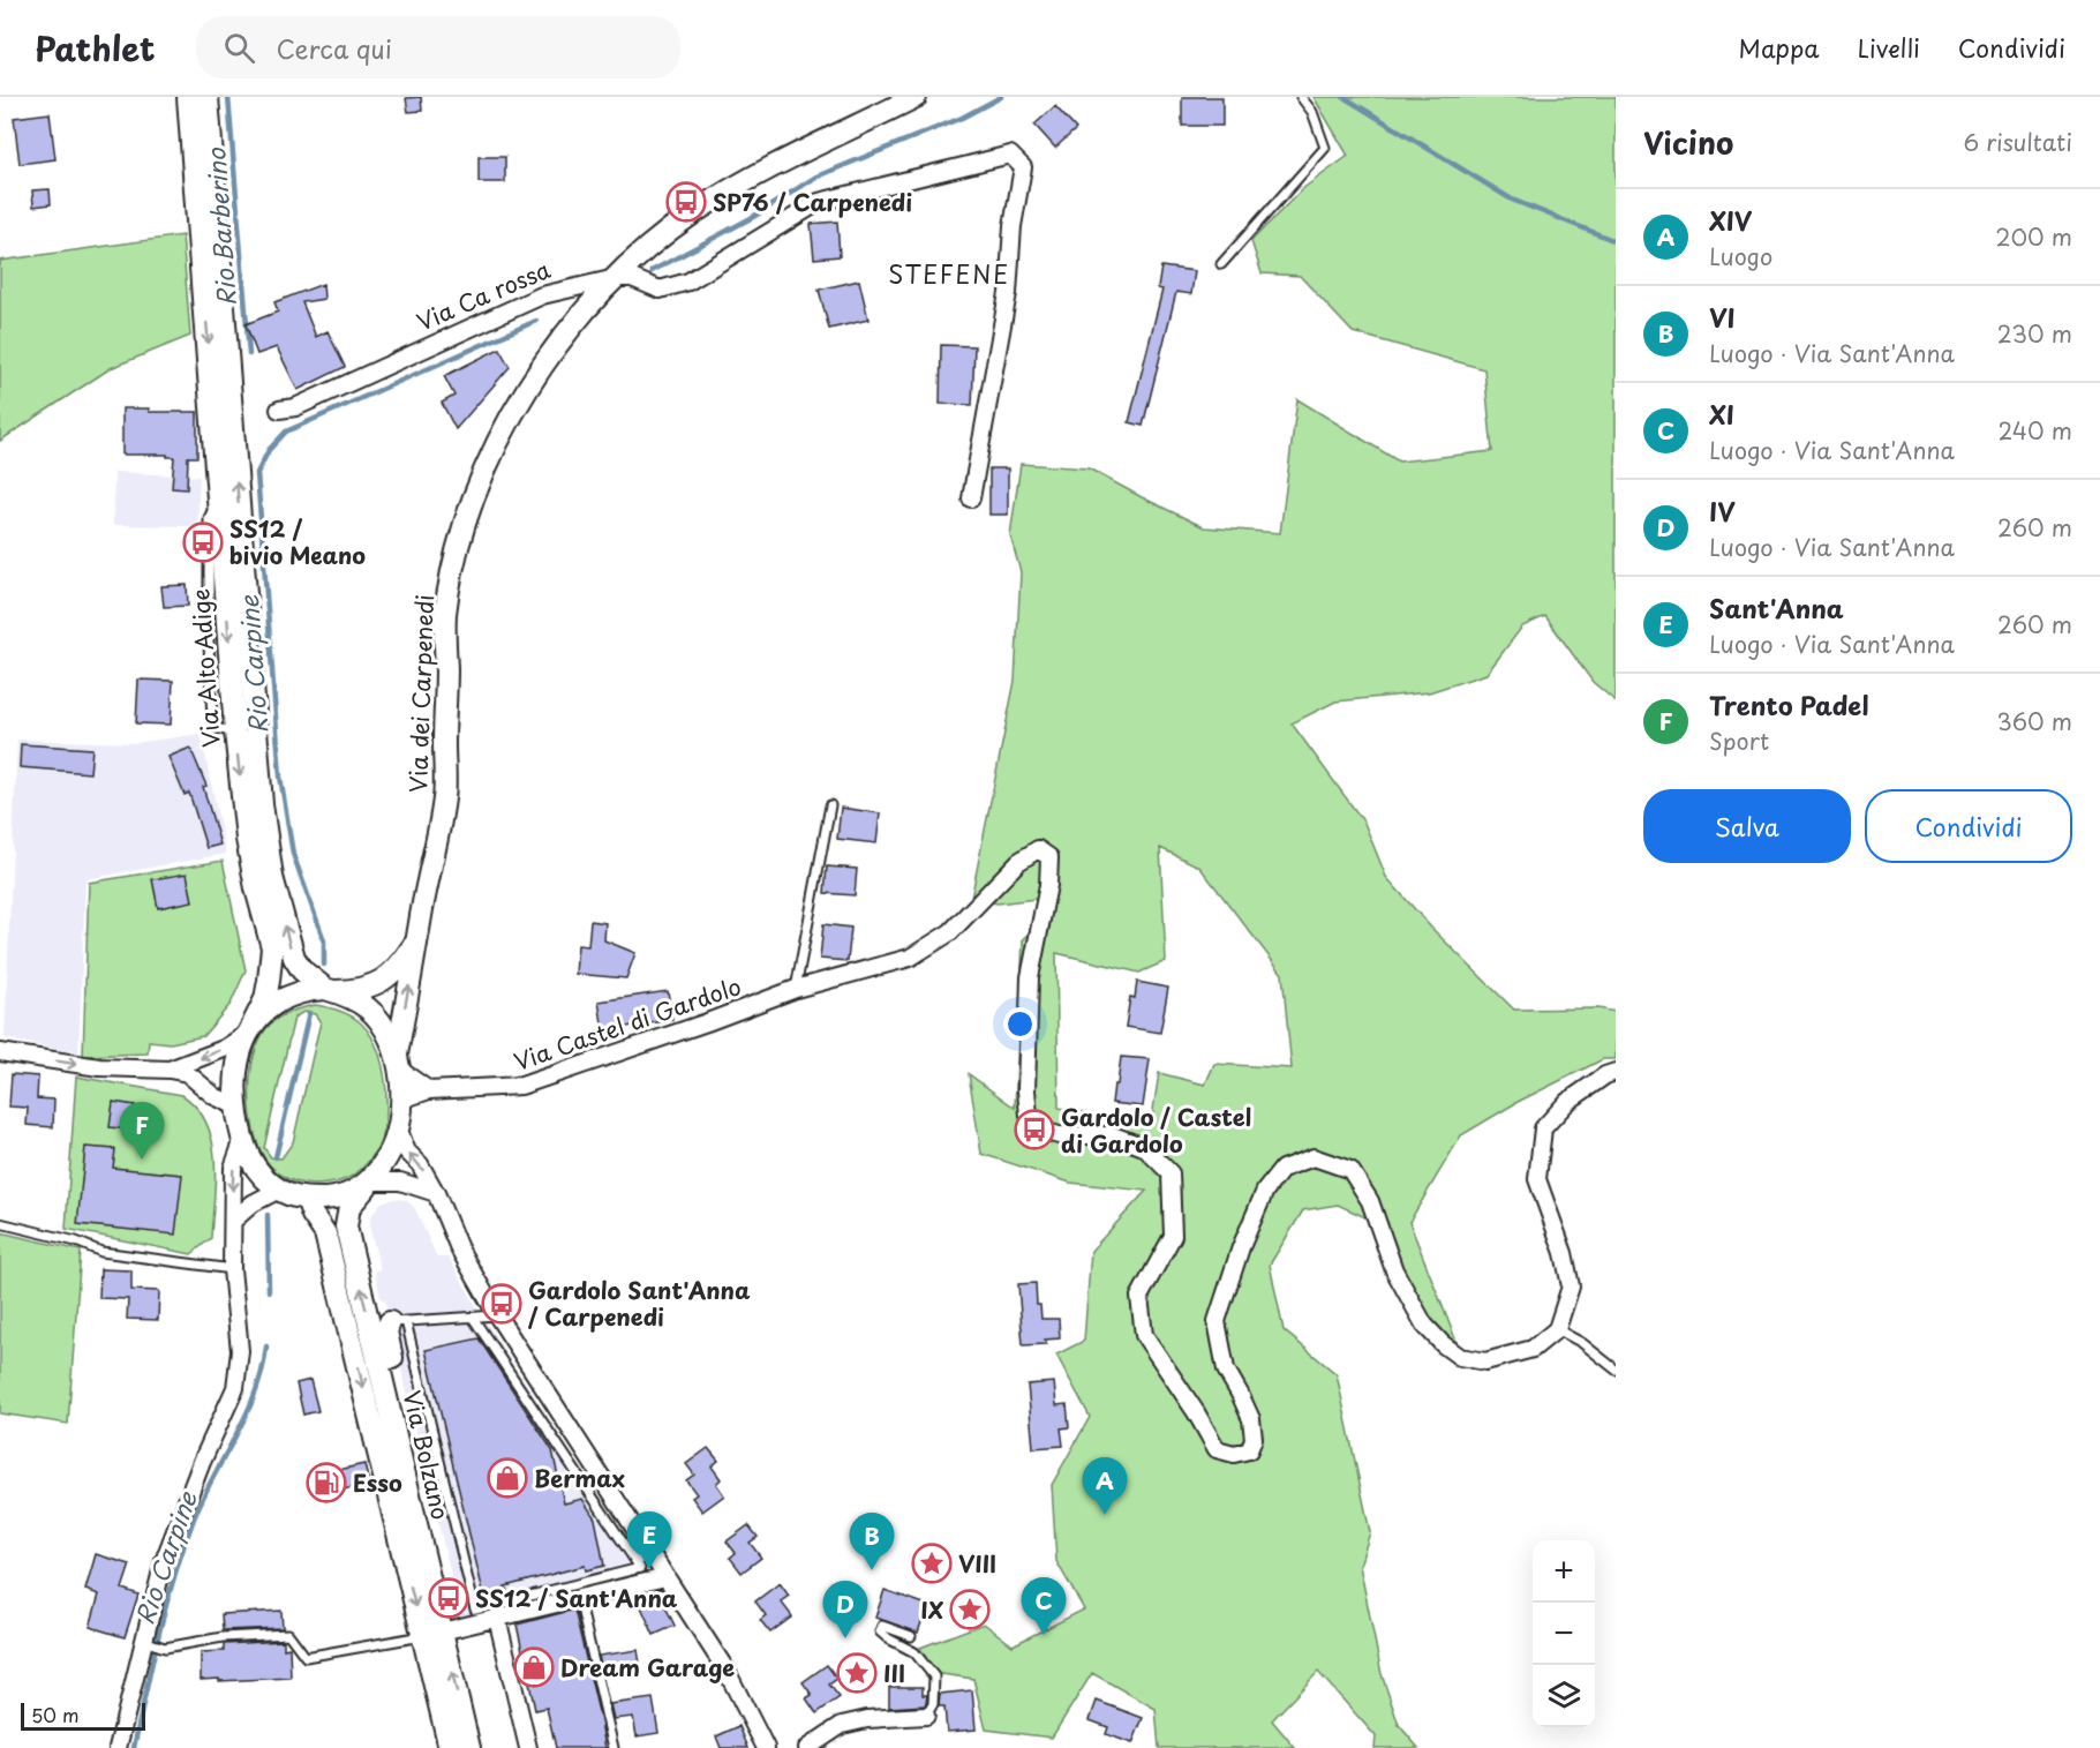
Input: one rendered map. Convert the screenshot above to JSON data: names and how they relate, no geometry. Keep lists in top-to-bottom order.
{
  "streets": {
    "main road": [
      "Via Ca rossa",
      "Via Alto Adige",
      "Via dei Carpenedi",
      "Via Bolzano"
    ],
    "street": ["Via Castel di Gardolo"]
  },
  "crossings": [
    ["Via Ca rossa", "Via dei Carpenedi"],
    ["Via Alto Adige", "Via dei Carpenedi"],
    ["Via Alto Adige", "Via Castel di Gardolo"],
    ["Via Alto Adige", "Via Bolzano"],
    ["Via dei Carpenedi", "Via Castel di Gardolo"],
    ["Via dei Carpenedi", "Via Bolzano"],
    ["Via Castel di Gardolo", "Via Bolzano"]
  ],
  "districts": ["STEFENE"],
  "water": ["Rio Barberino", "Rio Carpine"],
  "places": {
    "bus stop": [
      "SP76 / Carpenedi",
      "SS12 / bivio Meano",
      "Gardolo / Castel di Gardolo",
      "Gardolo Sant'Anna / Carpenedi",
      "SS12 / Sant'Anna"
    ],
    "shop": ["Bermax", "Dream Garage"],
    "fuel station": ["Esso"],
    "place": ["VIII", "IX", "III"]
  },
  "scale_bar": "50 m",
  "page": {
    "header": "Pathlet",
    "search": "Cerca qui",
    "nav": ["Mappa", "Livelli", "Condividi"],
    "heading": ["Vicino", "6 risultati"],
    "list": [
      {
        "mark": "A",
        "name": "XIV",
        "note": "Luogo",
        "value": "200 m"
      },
      {
        "mark": "B",
        "name": "VI",
        "note": "Luogo · Via Sant'Anna",
        "value": "230 m"
      },
      {
        "mark": "C",
        "name": "XI",
        "note": "Luogo · Via Sant'Anna",
        "value": "240 m"
      },
      {
        "mark": "D",
        "name": "IV",
        "note": "Luogo · Via Sant'Anna",
        "value": "260 m"
      },
      {
        "mark": "E",
        "name": "Sant'Anna",
        "note": "Luogo · Via Sant'Anna",
        "value": "260 m"
      },
      {
        "mark": "F",
        "name": "Trento Padel",
        "note": "Sport",
        "value": "360 m"
      }
    ],
    "buttons": ["Salva", "Condividi"],
    "pins": [
      "F",
      "A",
      "E",
      "B",
      "C",
      "D"
    ],
    "map_buttons": ["+", "−"],
    "scale": "50 m"
  }
}
